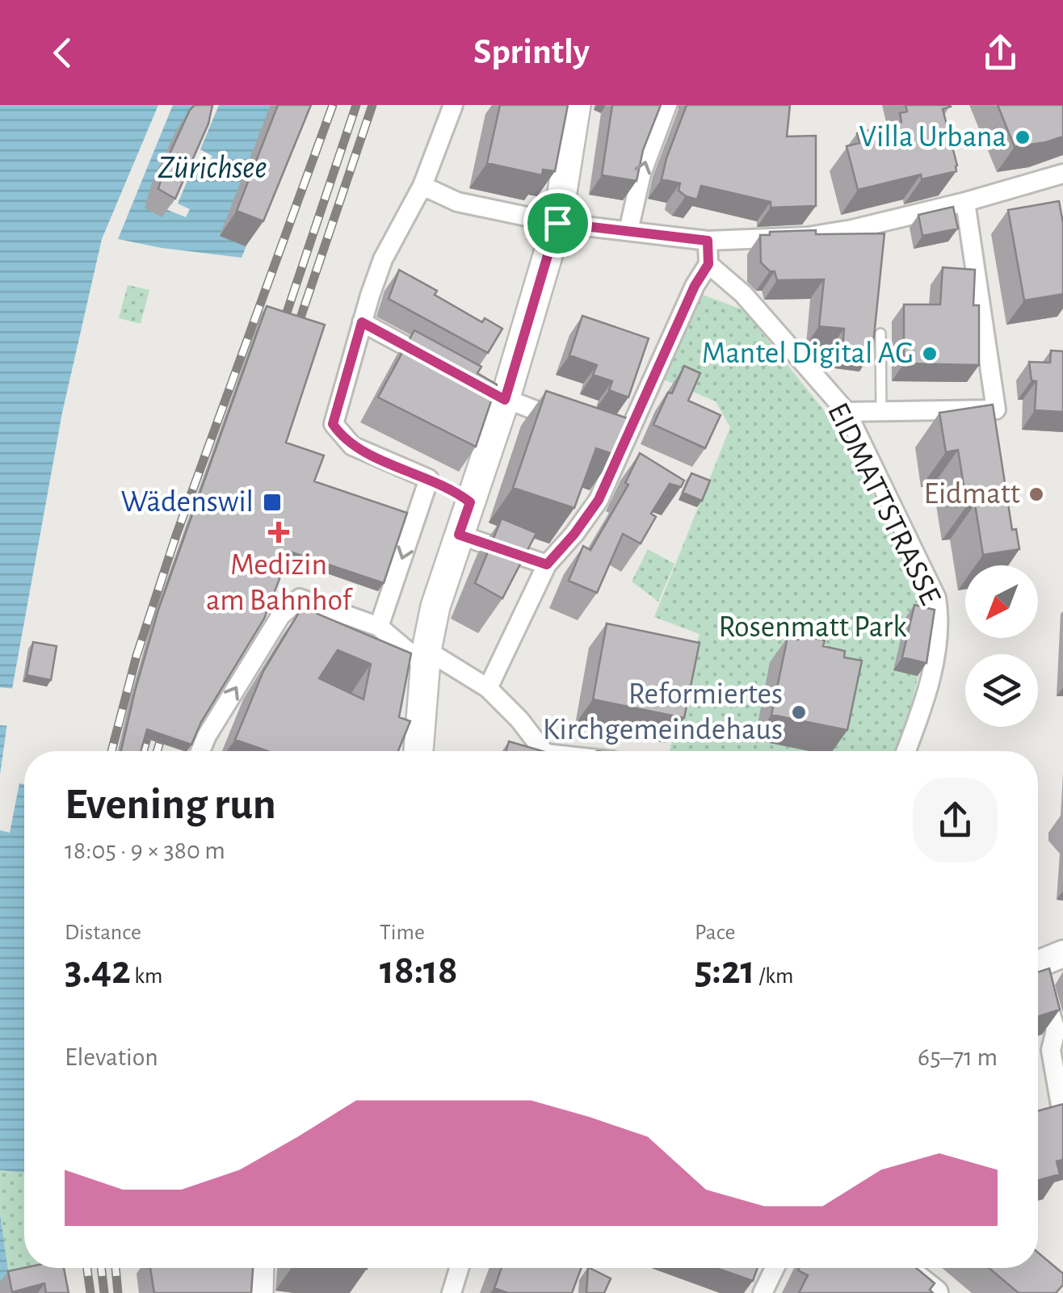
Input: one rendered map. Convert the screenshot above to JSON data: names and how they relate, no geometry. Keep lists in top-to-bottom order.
{
  "streets": {
    "street": ["EIDMATTSTRASSE"]
  },
  "water": ["Zürichsee"],
  "parks": ["Rosenmatt Park"],
  "places": {
    "other": [
      "Villa Urbana",
      "Mantel Digital AG",
      "Eidmatt",
      "Reformiertes Kirchgemeindehaus"
    ],
    "transit": ["Wädenswil"],
    "health": ["Medizin am Bahnhof"]
  },
  "north": "bottom left",
  "page": {
    "header": "Sprintly",
    "heading": ["Evening run", "18:05 · 9 × 380 m"],
    "stats": [
      ["Distance", "3.42 km"],
      ["Time", "18:18"],
      ["Pace", "5:21 /km"]
    ],
    "chart": ["Elevation", "65–71 m"]
  }
}
